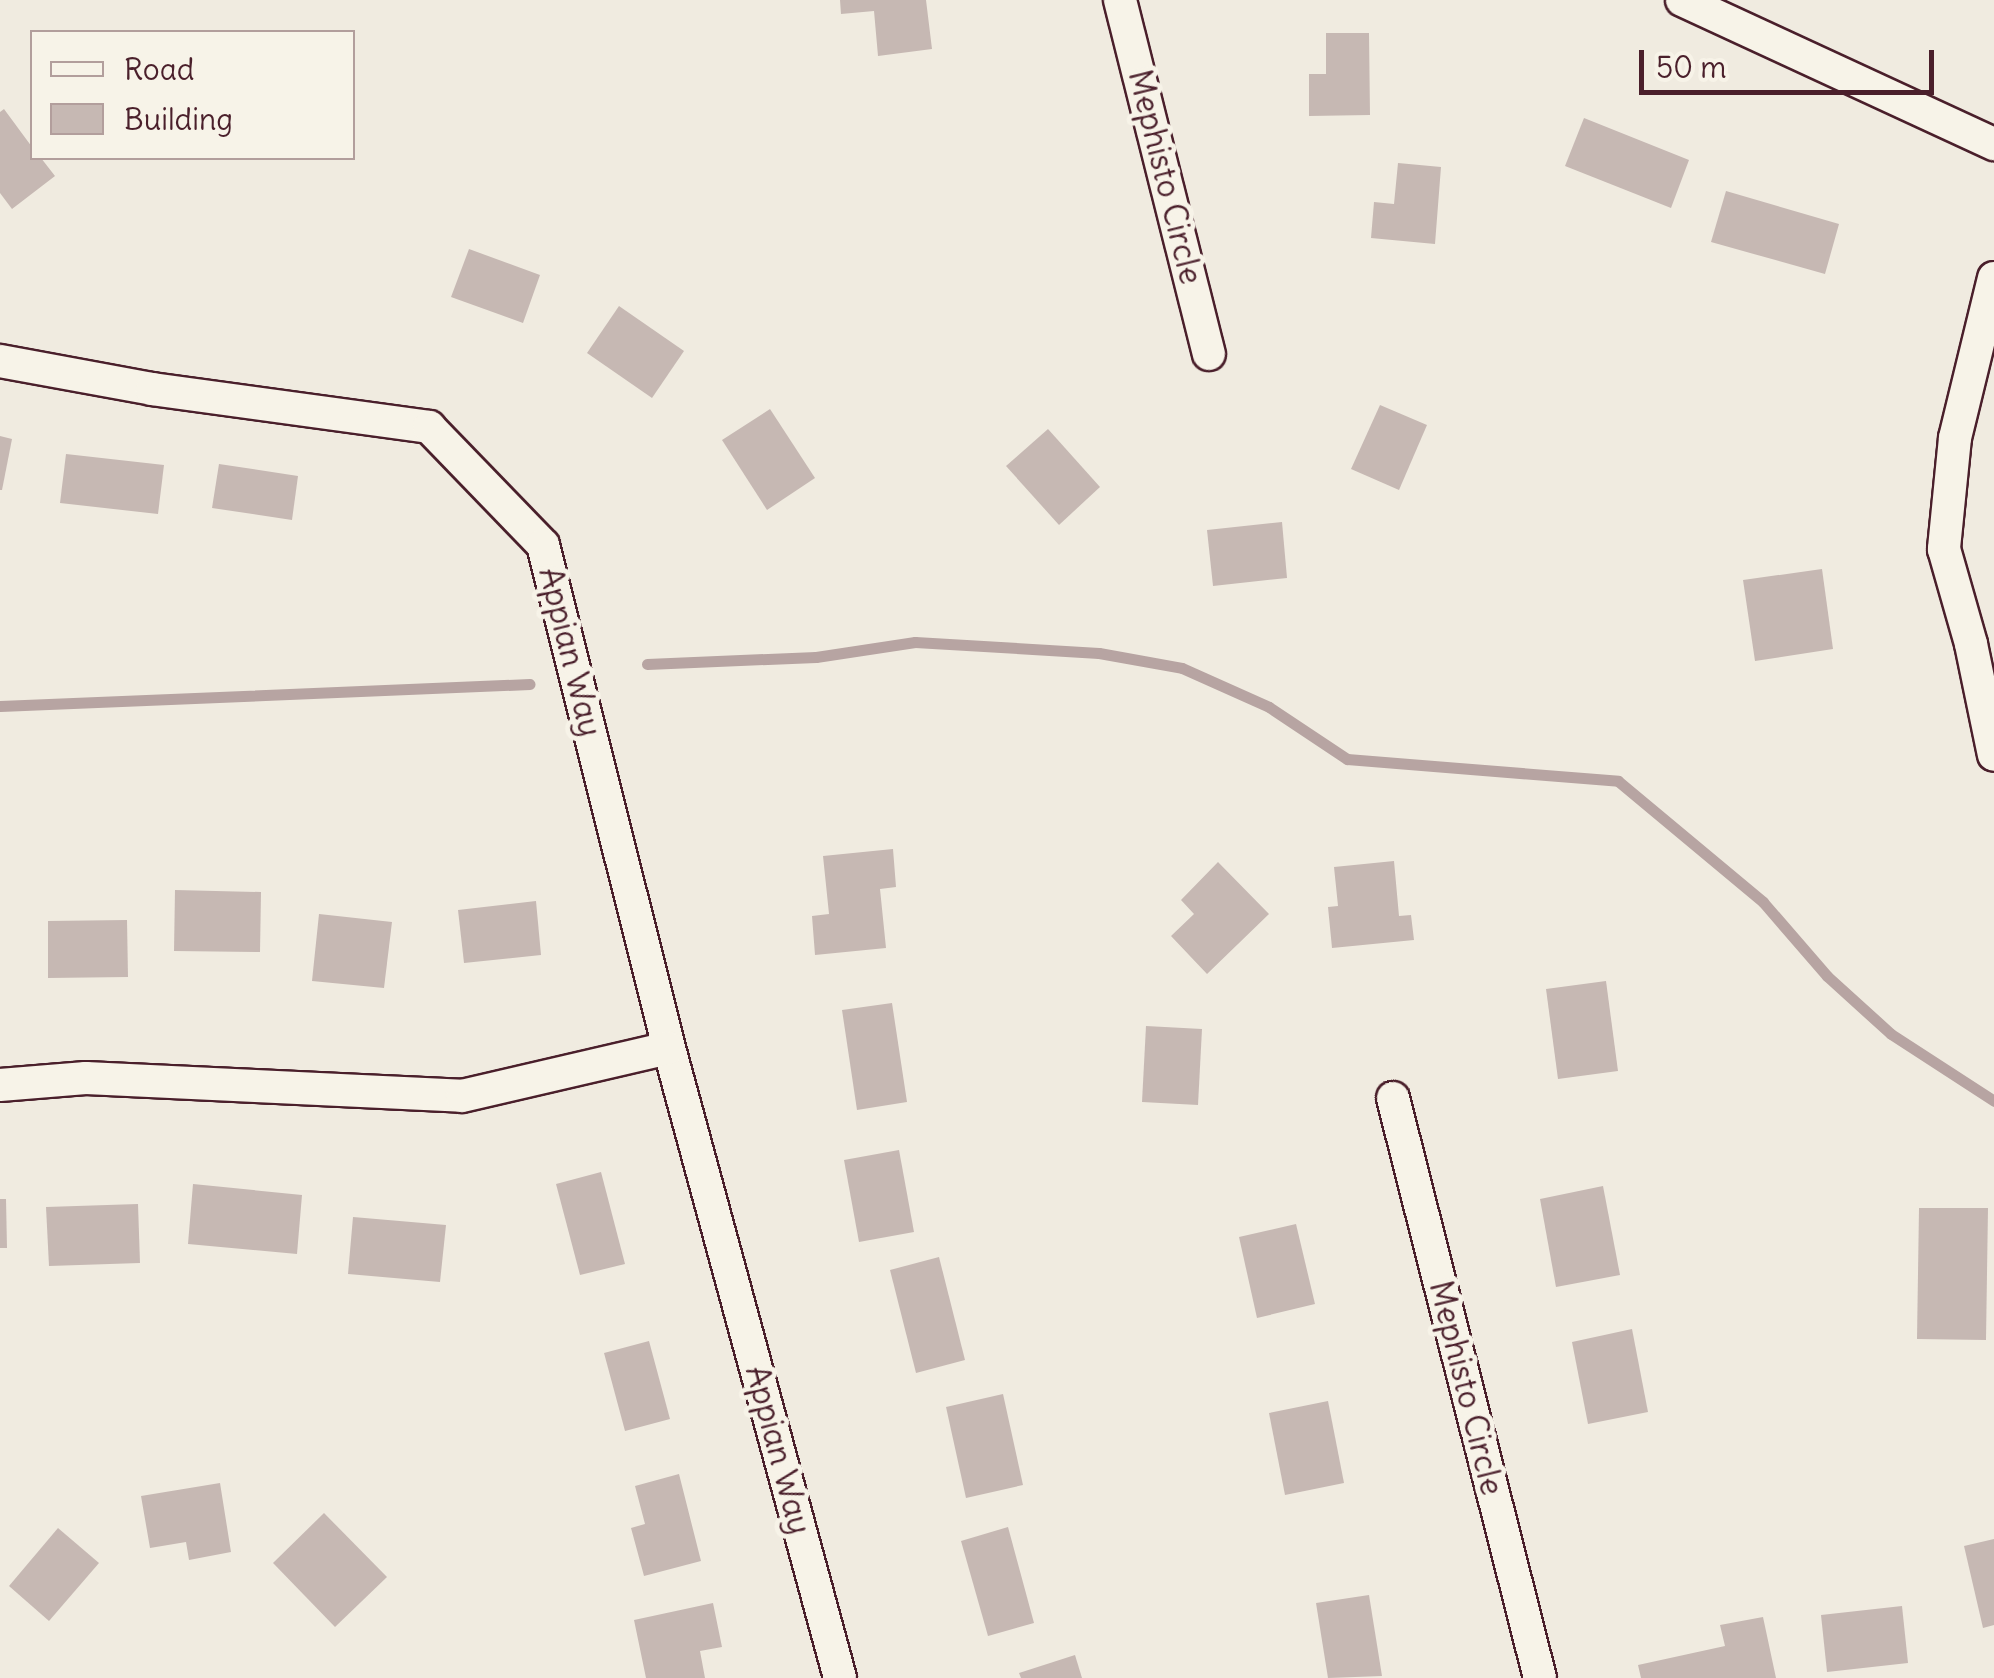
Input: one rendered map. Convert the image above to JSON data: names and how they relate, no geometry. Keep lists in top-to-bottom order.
{
  "streets": {
    "street": ["Mephisto Circle", "Appian Way"]
  },
  "legend": ["Road", "Building"],
  "scale_bar": "50 m"
}
